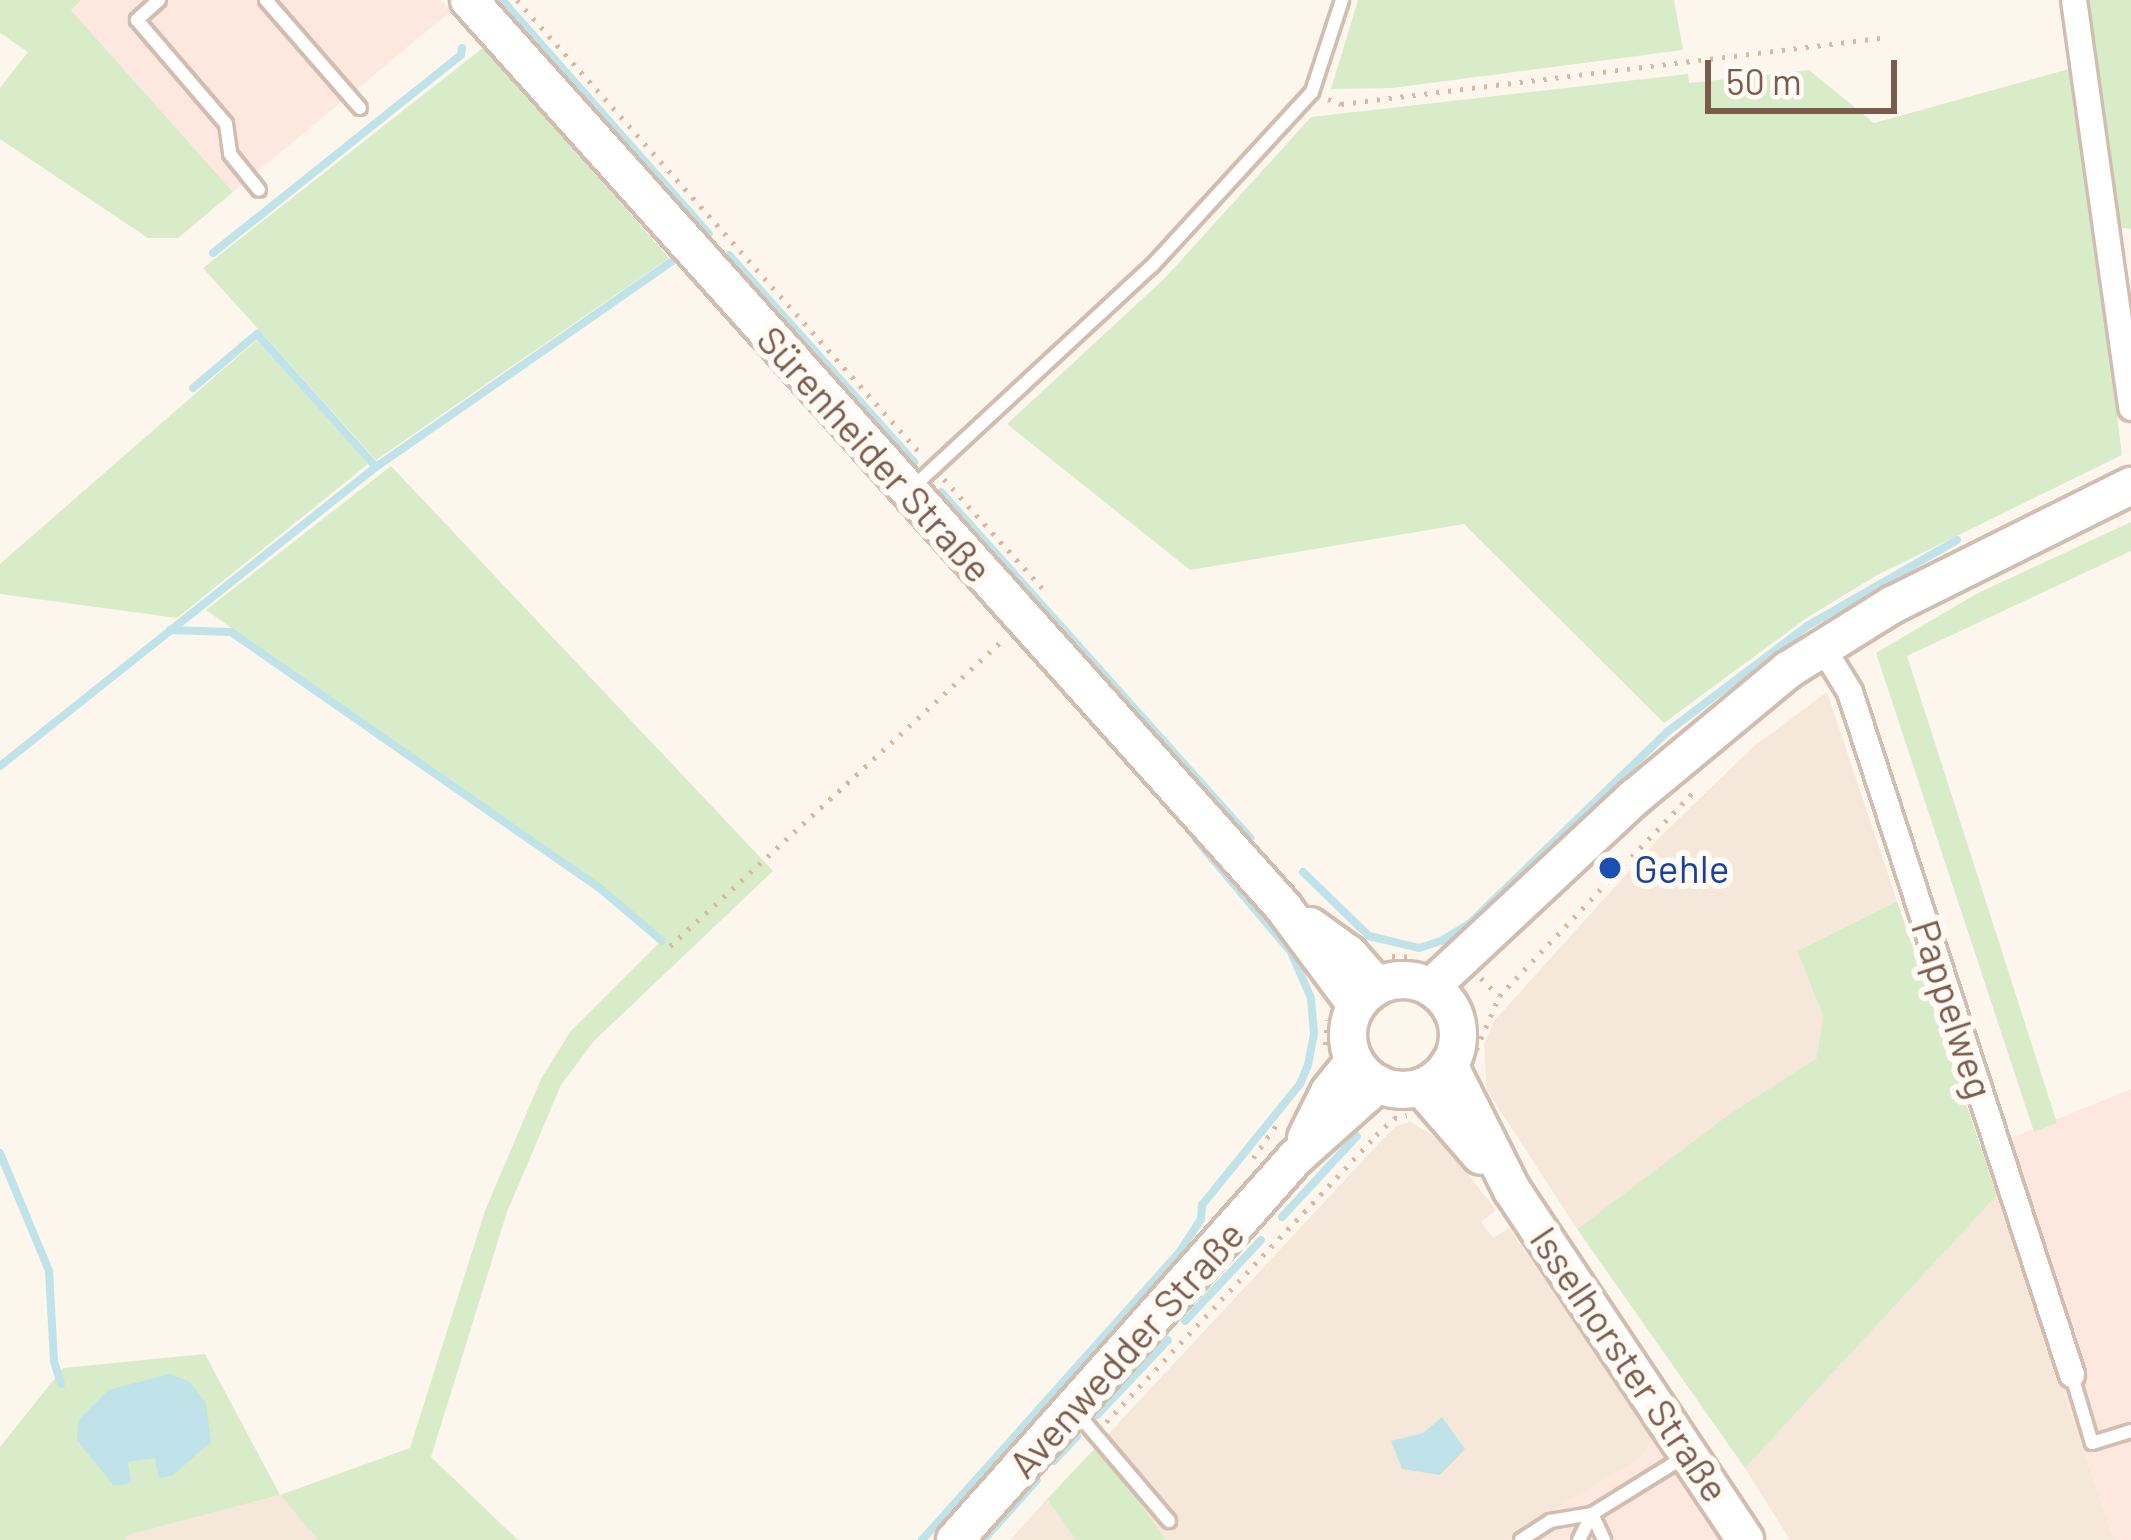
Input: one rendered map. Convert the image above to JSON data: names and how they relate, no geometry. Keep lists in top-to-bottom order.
{
  "streets": {
    "street": [
      "Sürenheider Straße",
      "Pappelweg",
      "Avenwedder Straße",
      "Isselhorster Straße"
    ]
  },
  "crossings": [
    ["Sürenheider Straße", "Avenwedder Straße"],
    ["Sürenheider Straße", "Isselhorster Straße"],
    ["Avenwedder Straße", "Isselhorster Straße"]
  ],
  "places": ["Gehle"],
  "scale_bar": "50 m"
}
